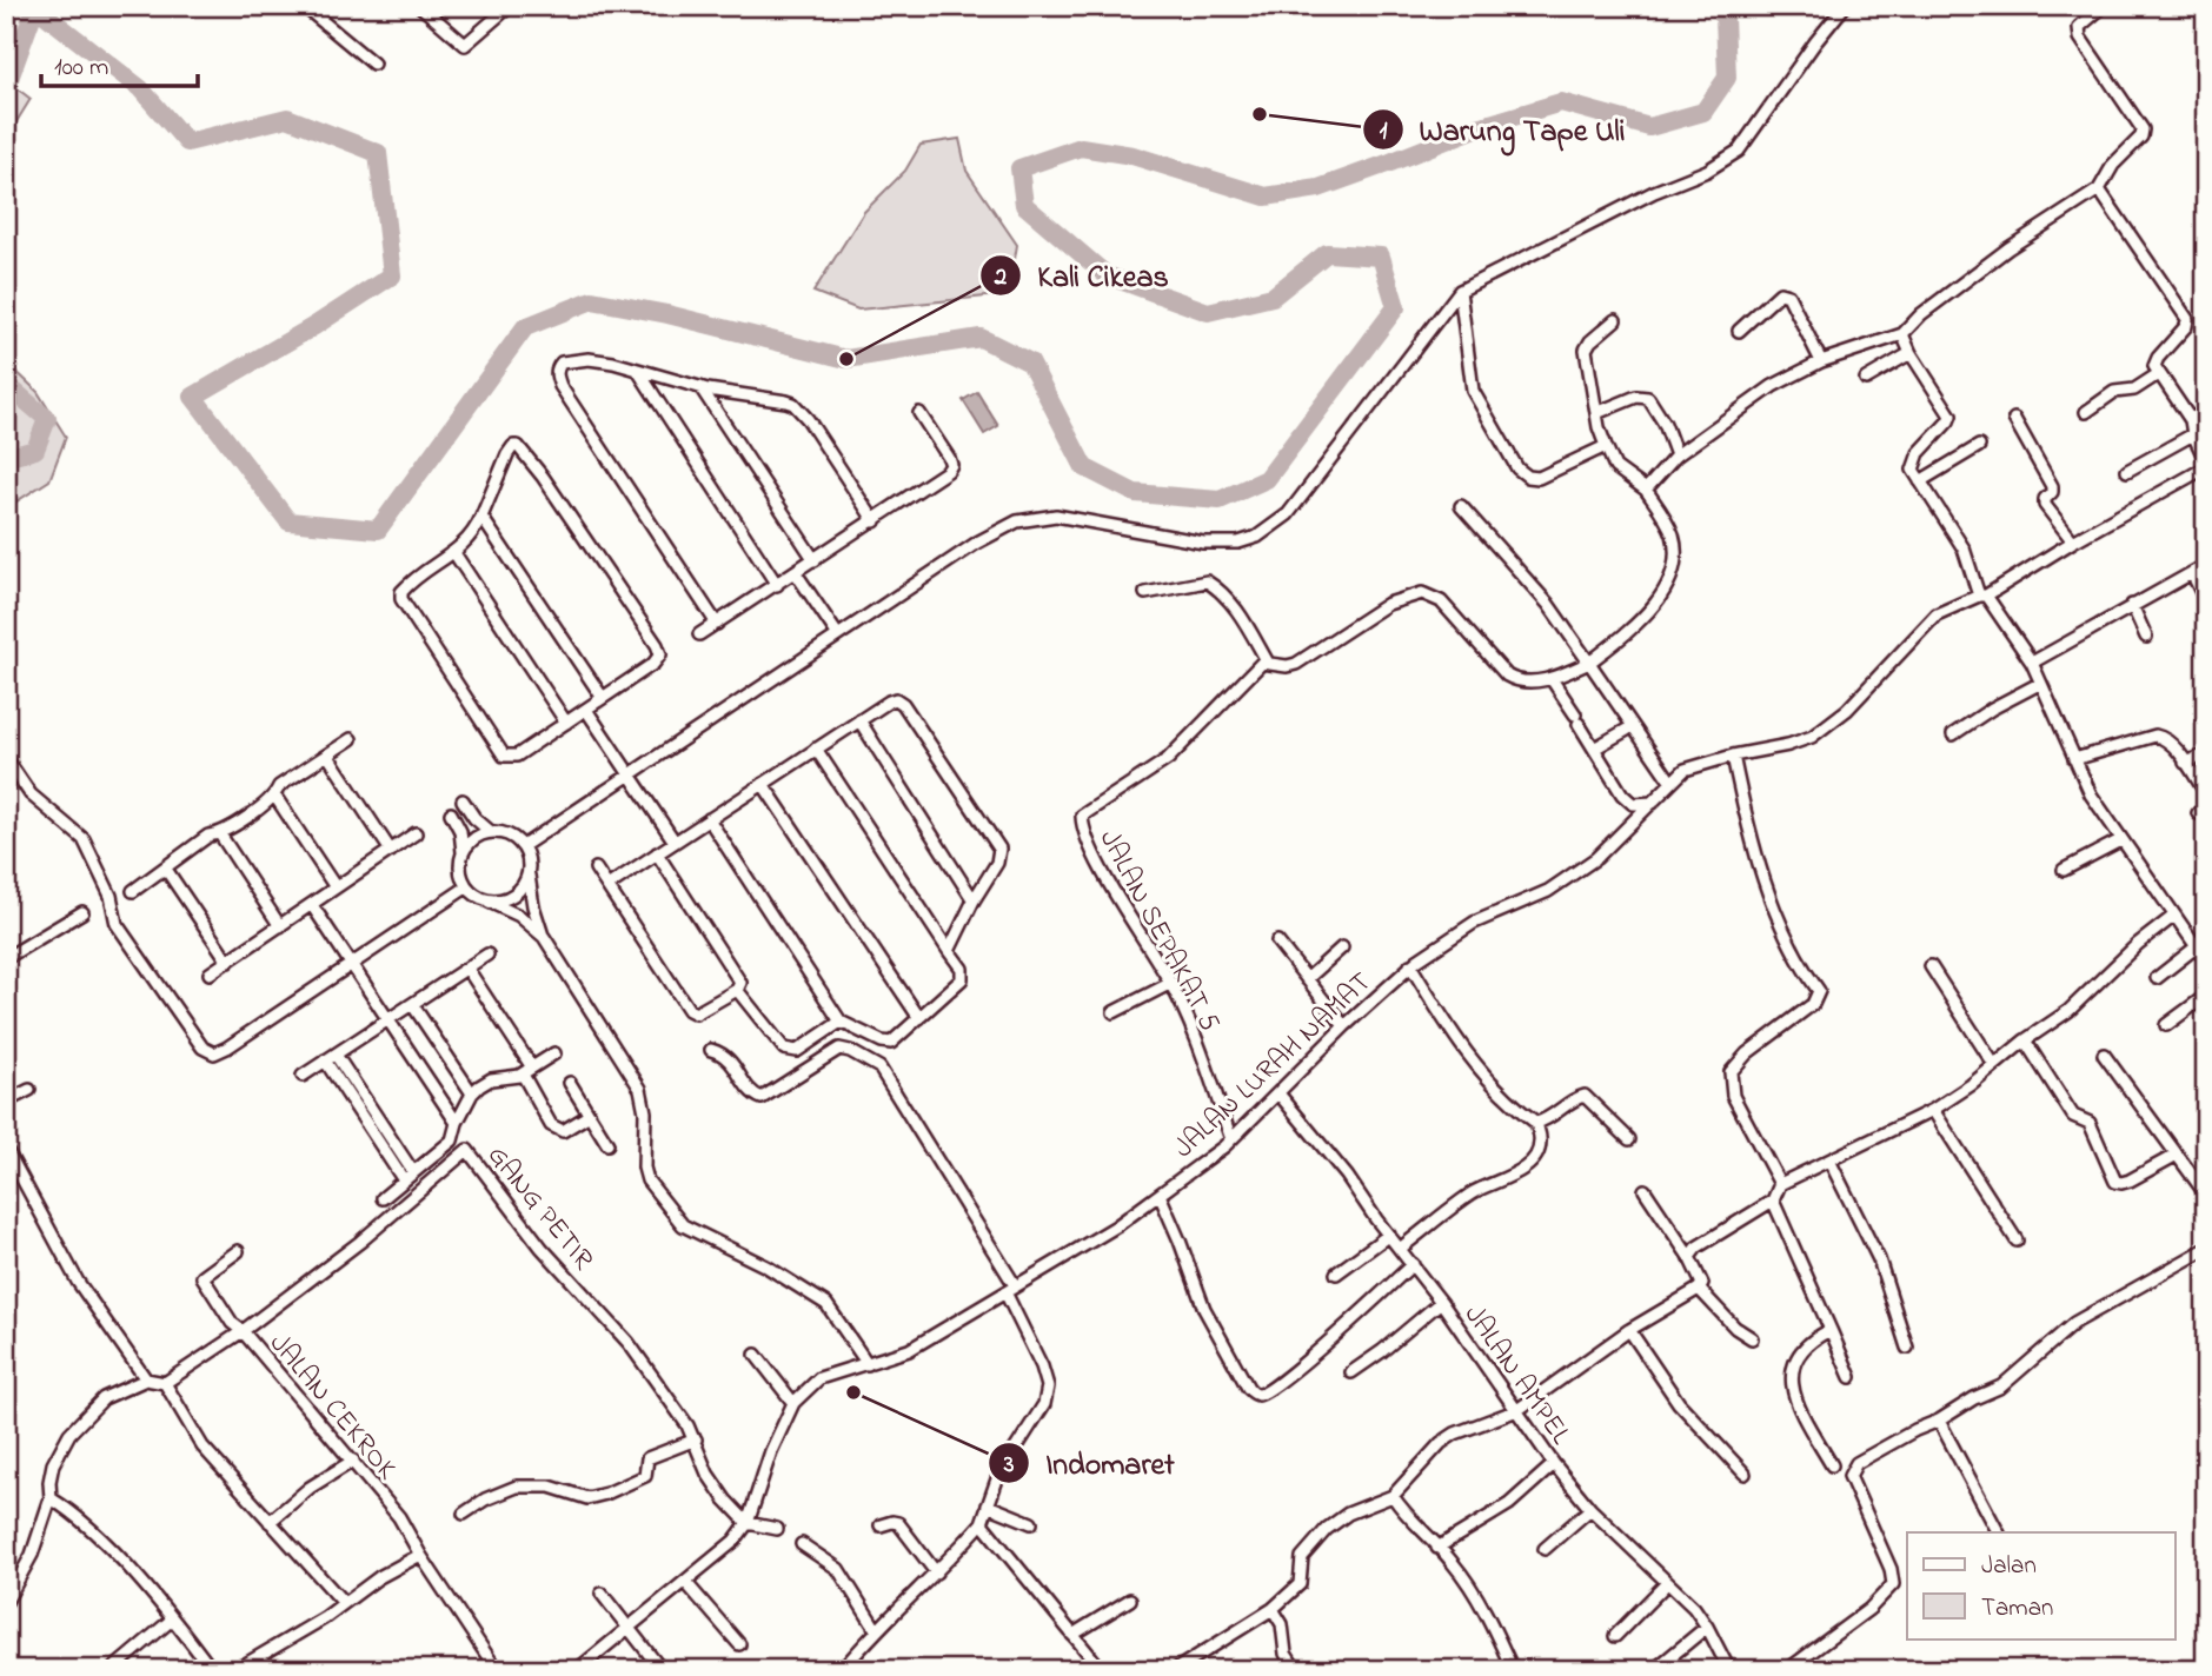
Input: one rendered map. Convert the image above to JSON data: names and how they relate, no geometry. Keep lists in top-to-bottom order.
{
  "streets": {
    "street": [
      "JALAN SEPAKAT 5",
      "JALAN LURAH NAMAT",
      "GANG PETIR",
      "JALAN AMPEL",
      "JALAN CEKROK"
    ]
  },
  "crossings": [
    ["JALAN SEPAKAT 5", "JALAN LURAH NAMAT"],
    ["JALAN LURAH NAMAT", "GANG PETIR"],
    ["JALAN LURAH NAMAT", "JALAN AMPEL"],
    ["GANG PETIR", "JALAN CEKROK"]
  ],
  "places": ["Warung Tape Uli", "Kali Cikeas", "Indomaret"],
  "legend": ["Jalan", "Taman"],
  "scale_bar": "100 m"
}
